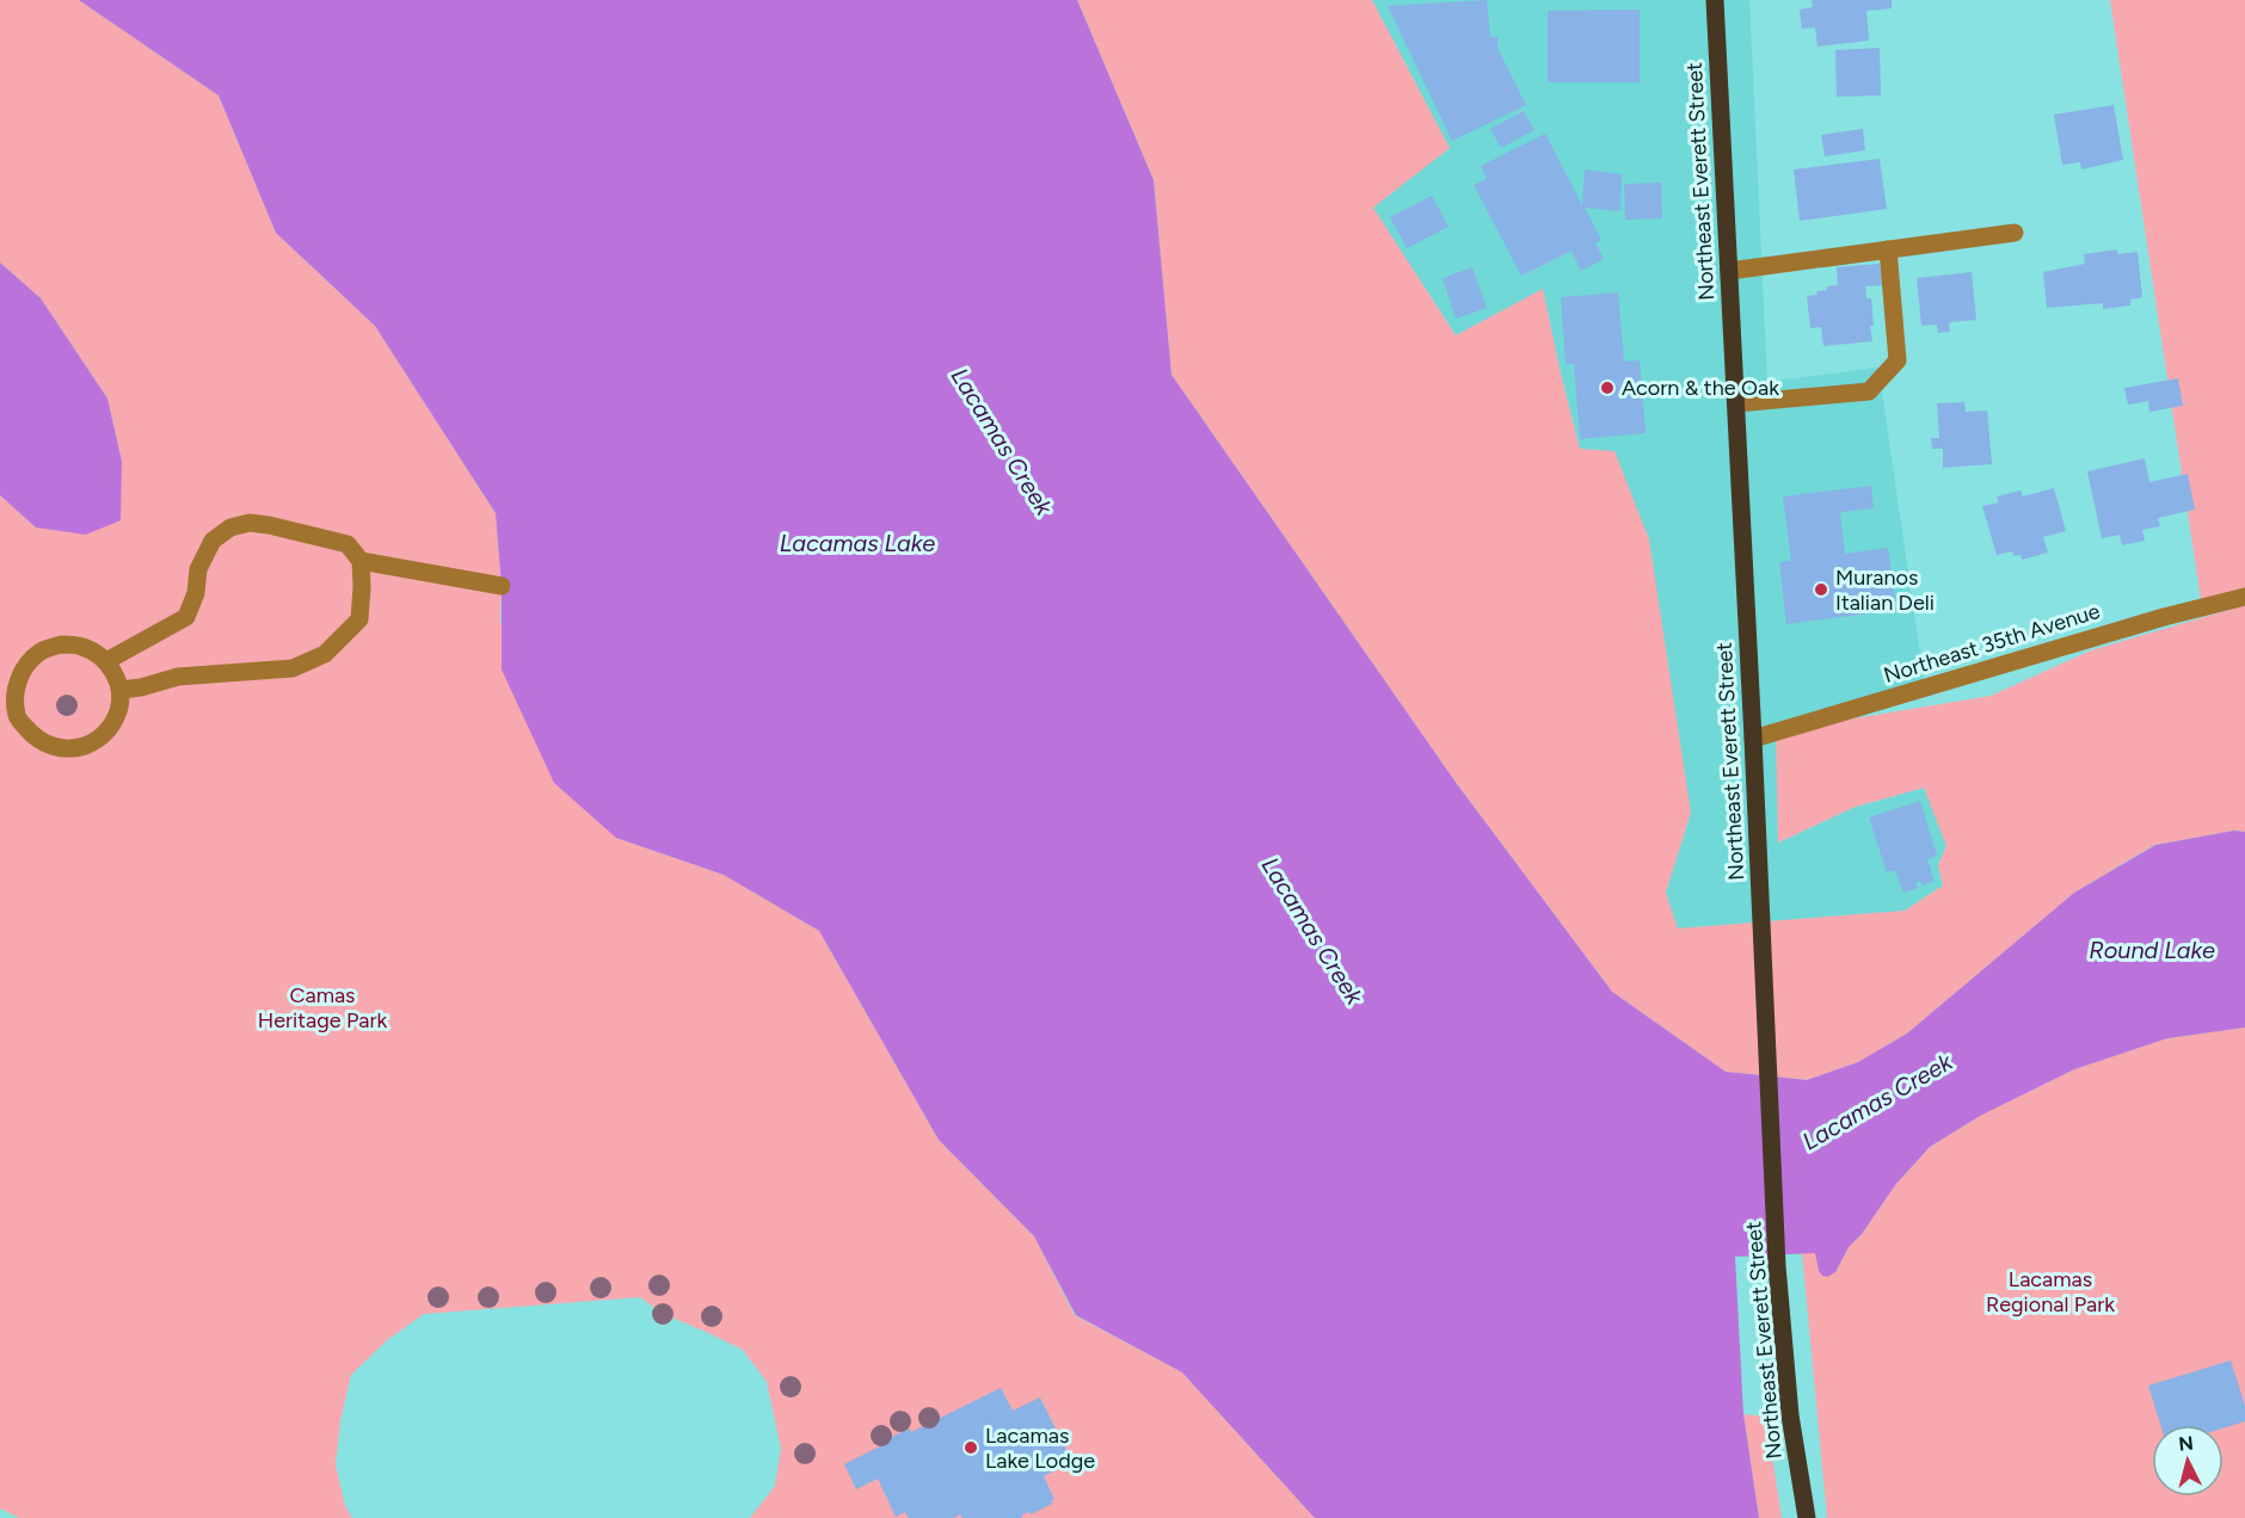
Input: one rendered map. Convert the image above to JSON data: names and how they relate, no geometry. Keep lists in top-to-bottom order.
{
  "streets": {
    "main road": ["Northeast Everett Street"],
    "street": ["Northeast 35th Avenue"]
  },
  "crossings": [
    ["Northeast Everett Street", "Northeast 35th Avenue"]
  ],
  "water": ["Lacamas Creek", "Lacamas Lake", "Round Lake"],
  "parks": ["Camas Heritage Park", "Lacamas Regional Park"],
  "places": ["Acorn & the Oak", "Muranos Italian Deli", "Lacamas Lake Lodge"],
  "north": "top"
}
